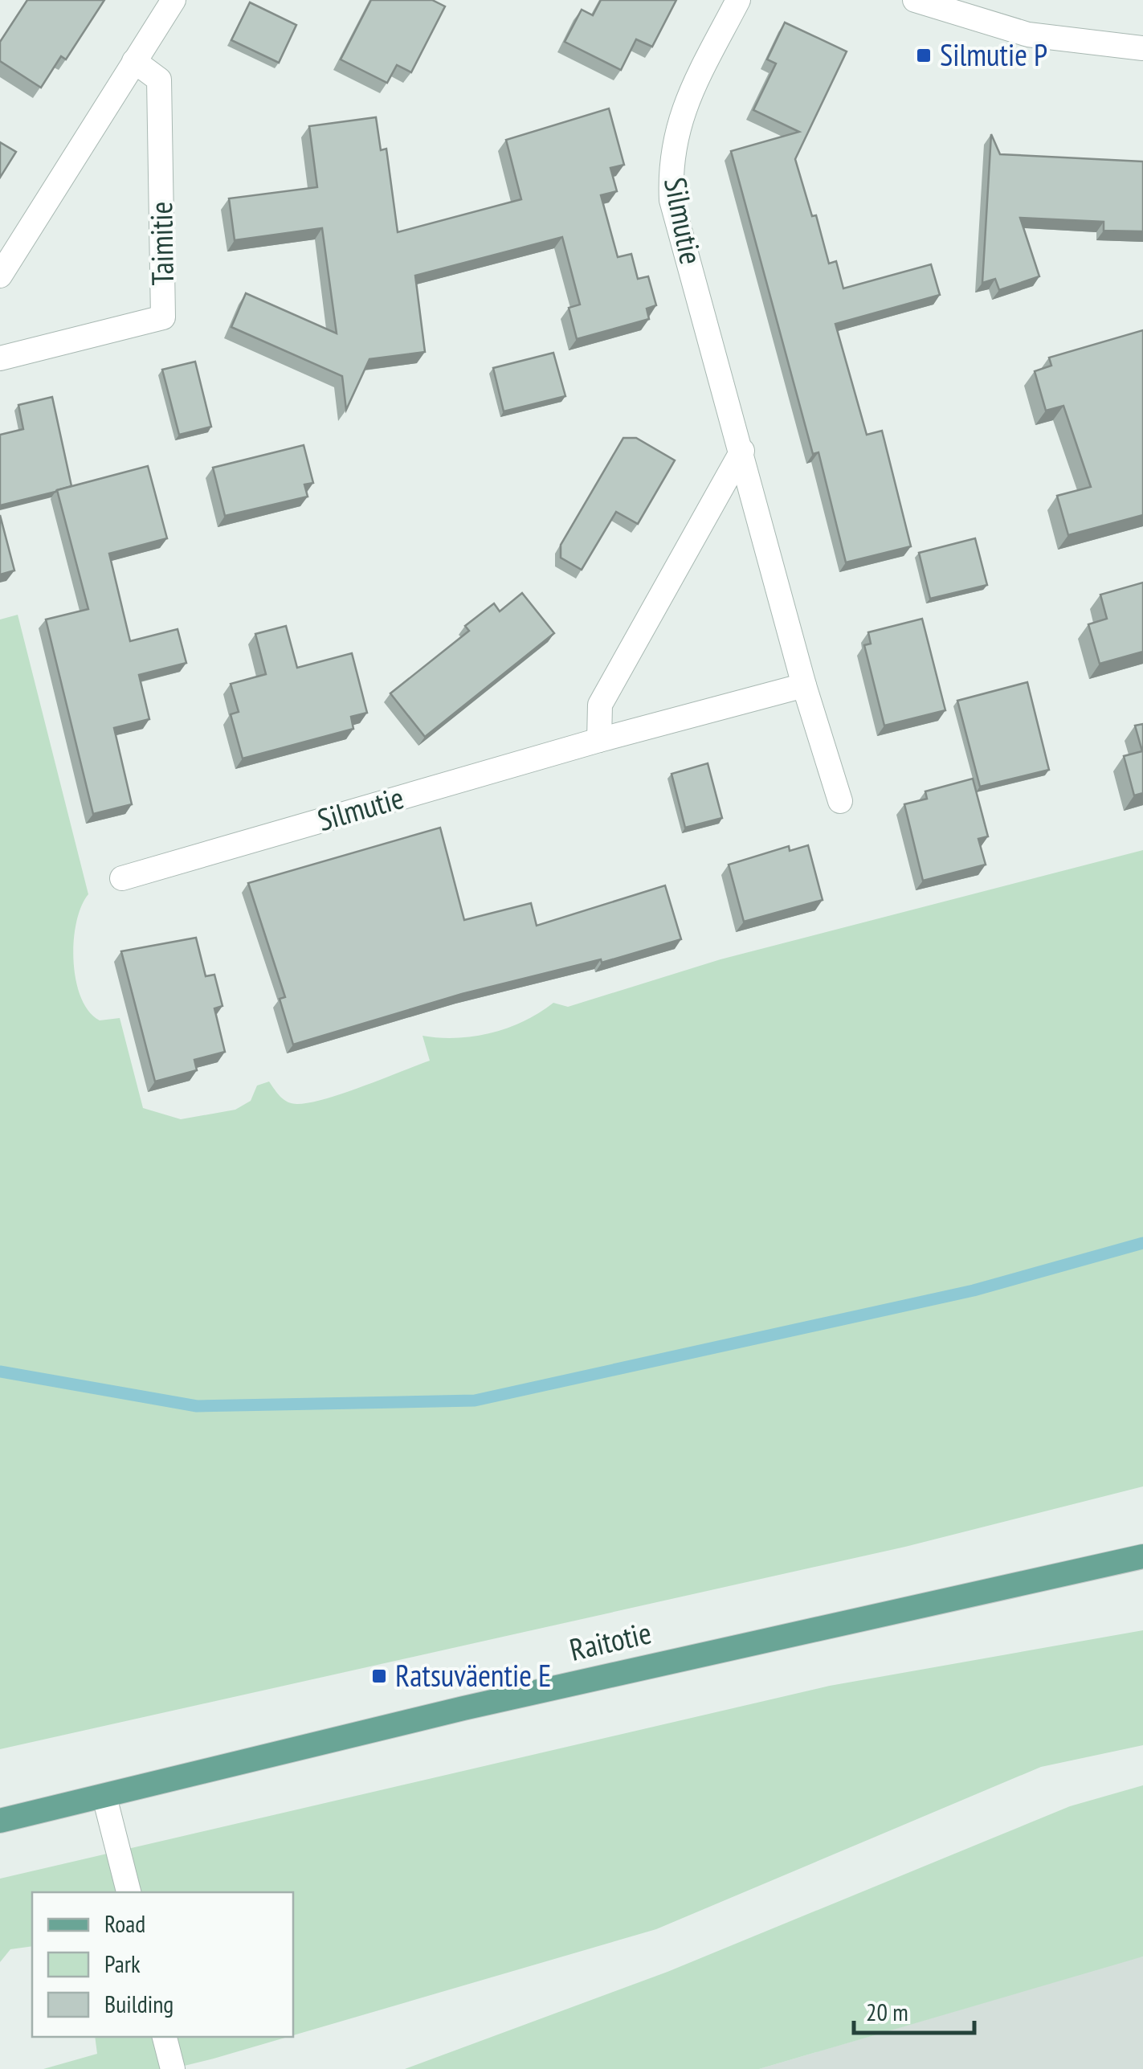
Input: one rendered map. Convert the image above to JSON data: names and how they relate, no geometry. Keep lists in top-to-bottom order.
{
  "streets": {
    "main road": ["Raitotie"],
    "street": ["Silmutie", "Taimitie"]
  },
  "places": {
    "transit": ["Silmutie P", "Ratsuväentie E"]
  },
  "legend": ["Road", "Park", "Building"],
  "scale_bar": "20 m"
}
